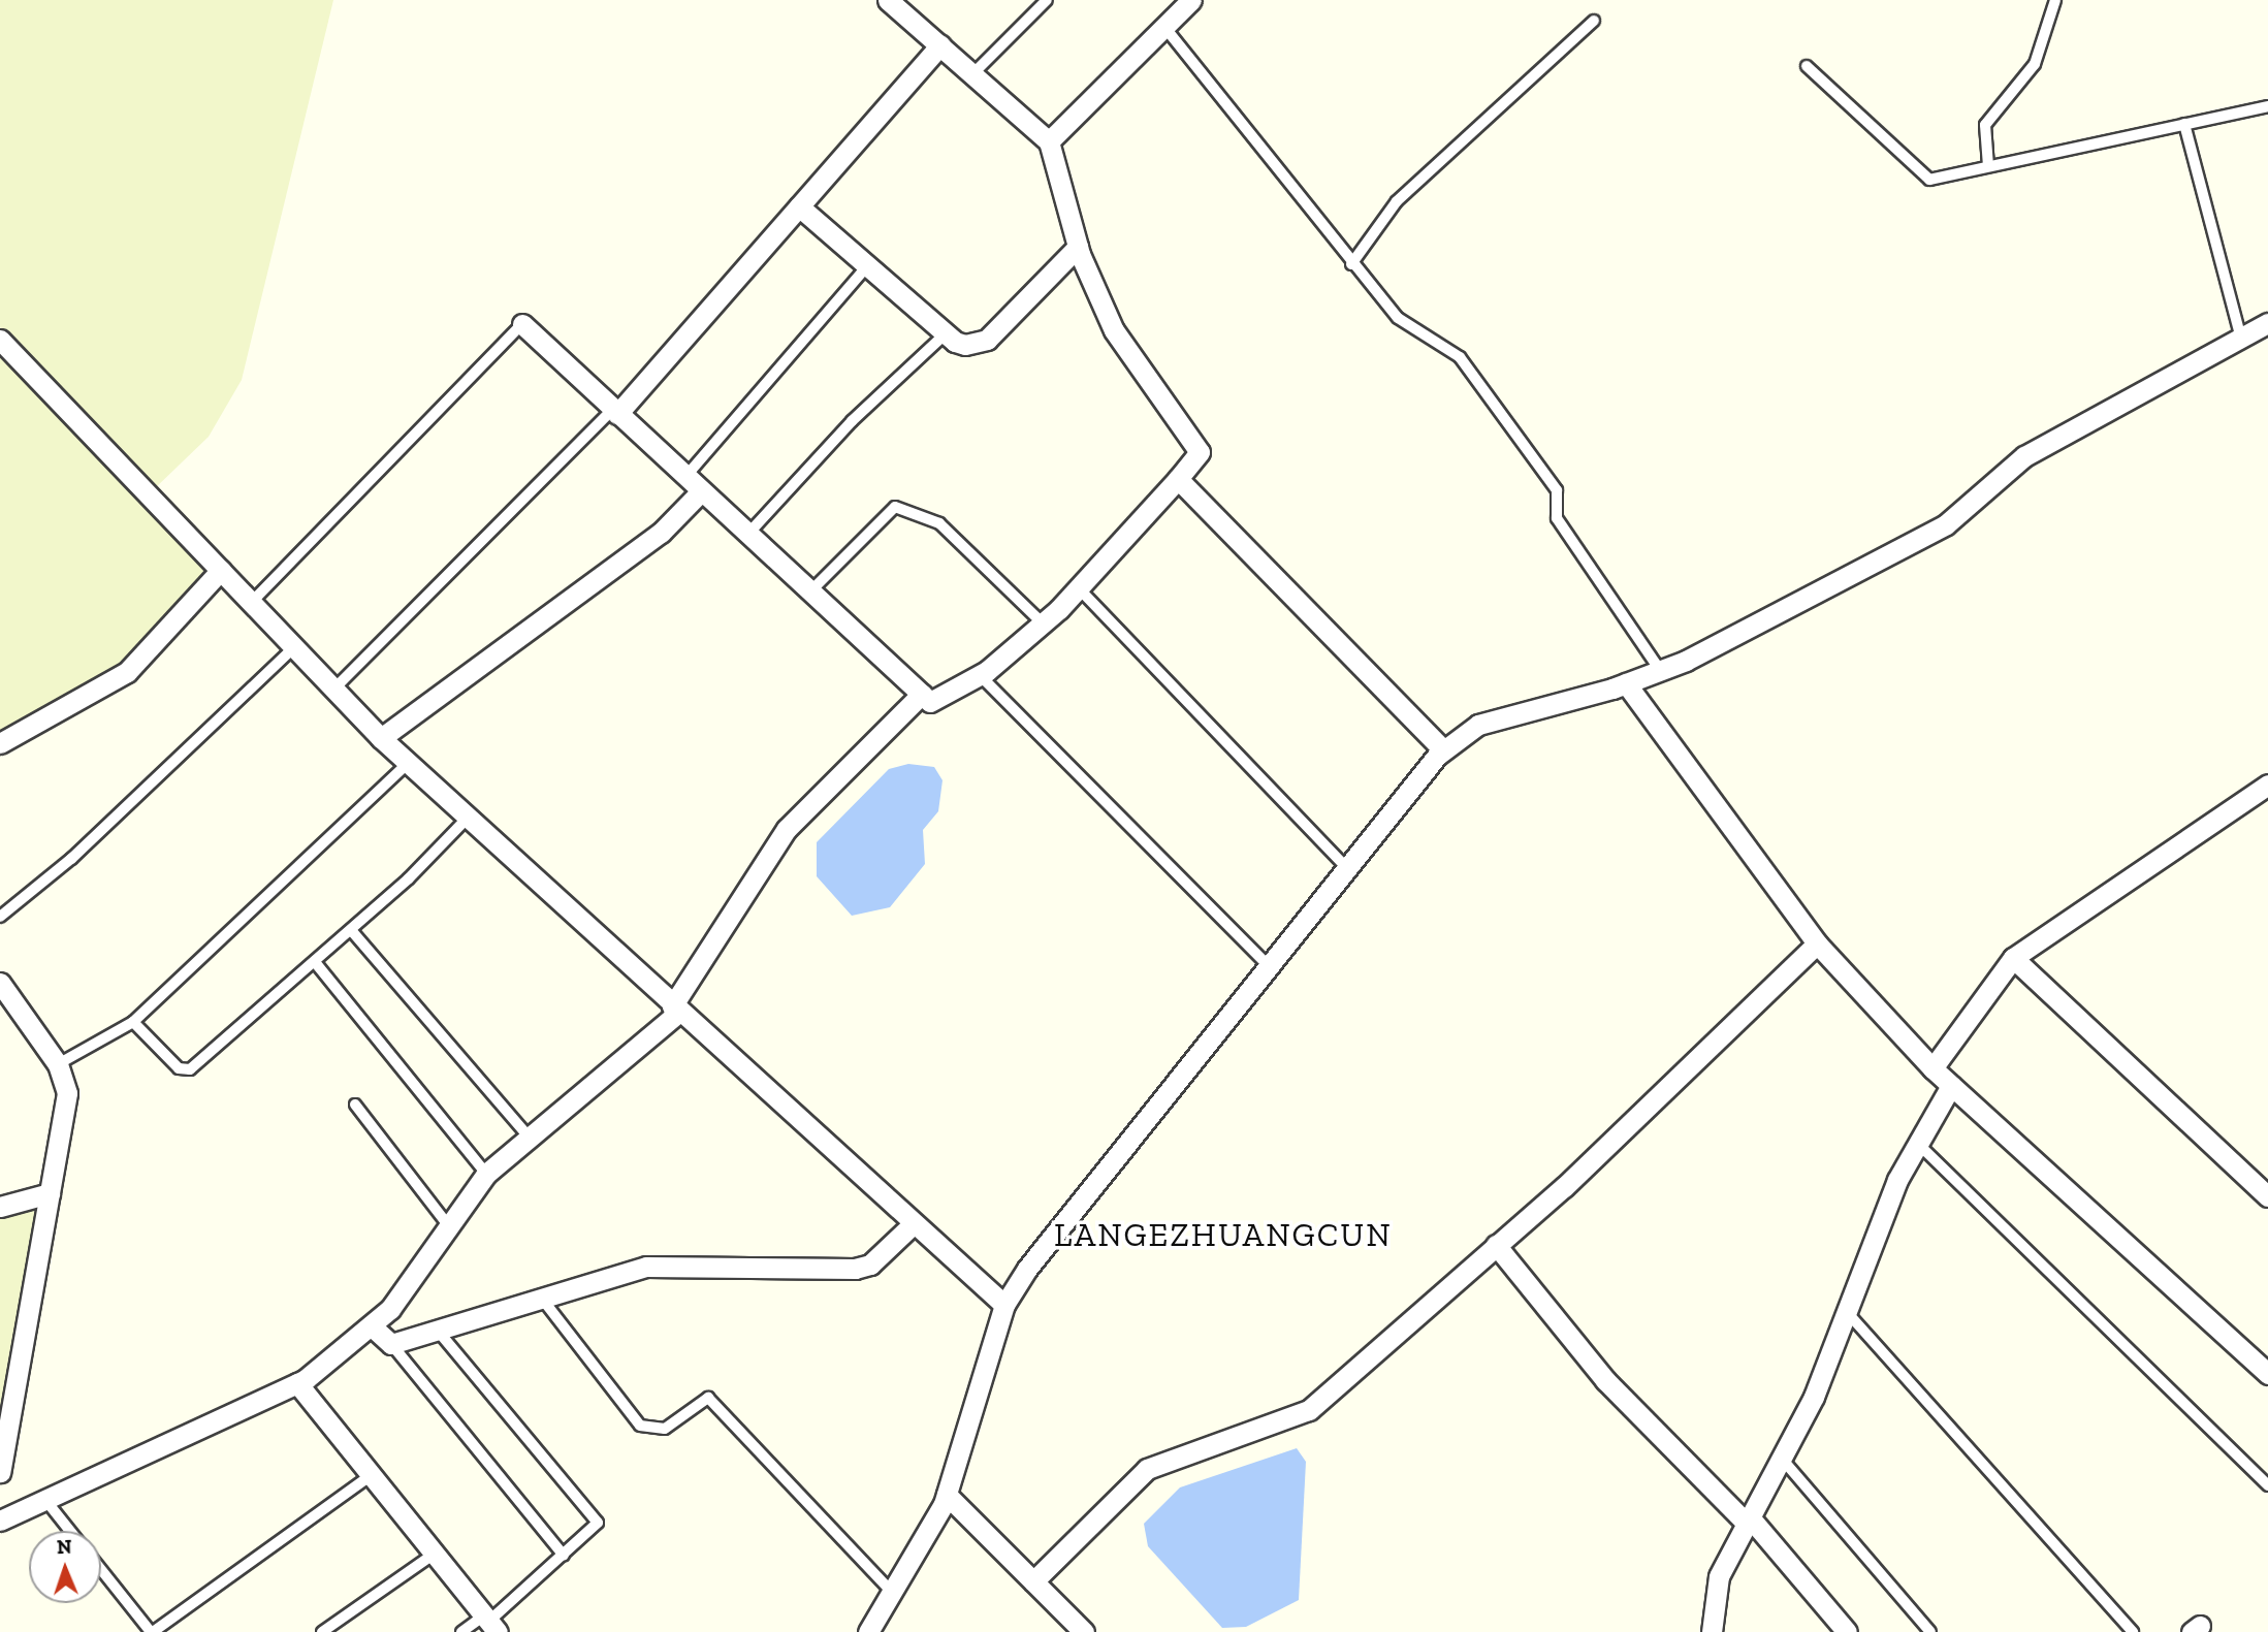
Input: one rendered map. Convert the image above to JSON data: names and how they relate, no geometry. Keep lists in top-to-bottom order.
{
  "districts": ["LANGEZHUANGCUN"],
  "north": "top"
}
